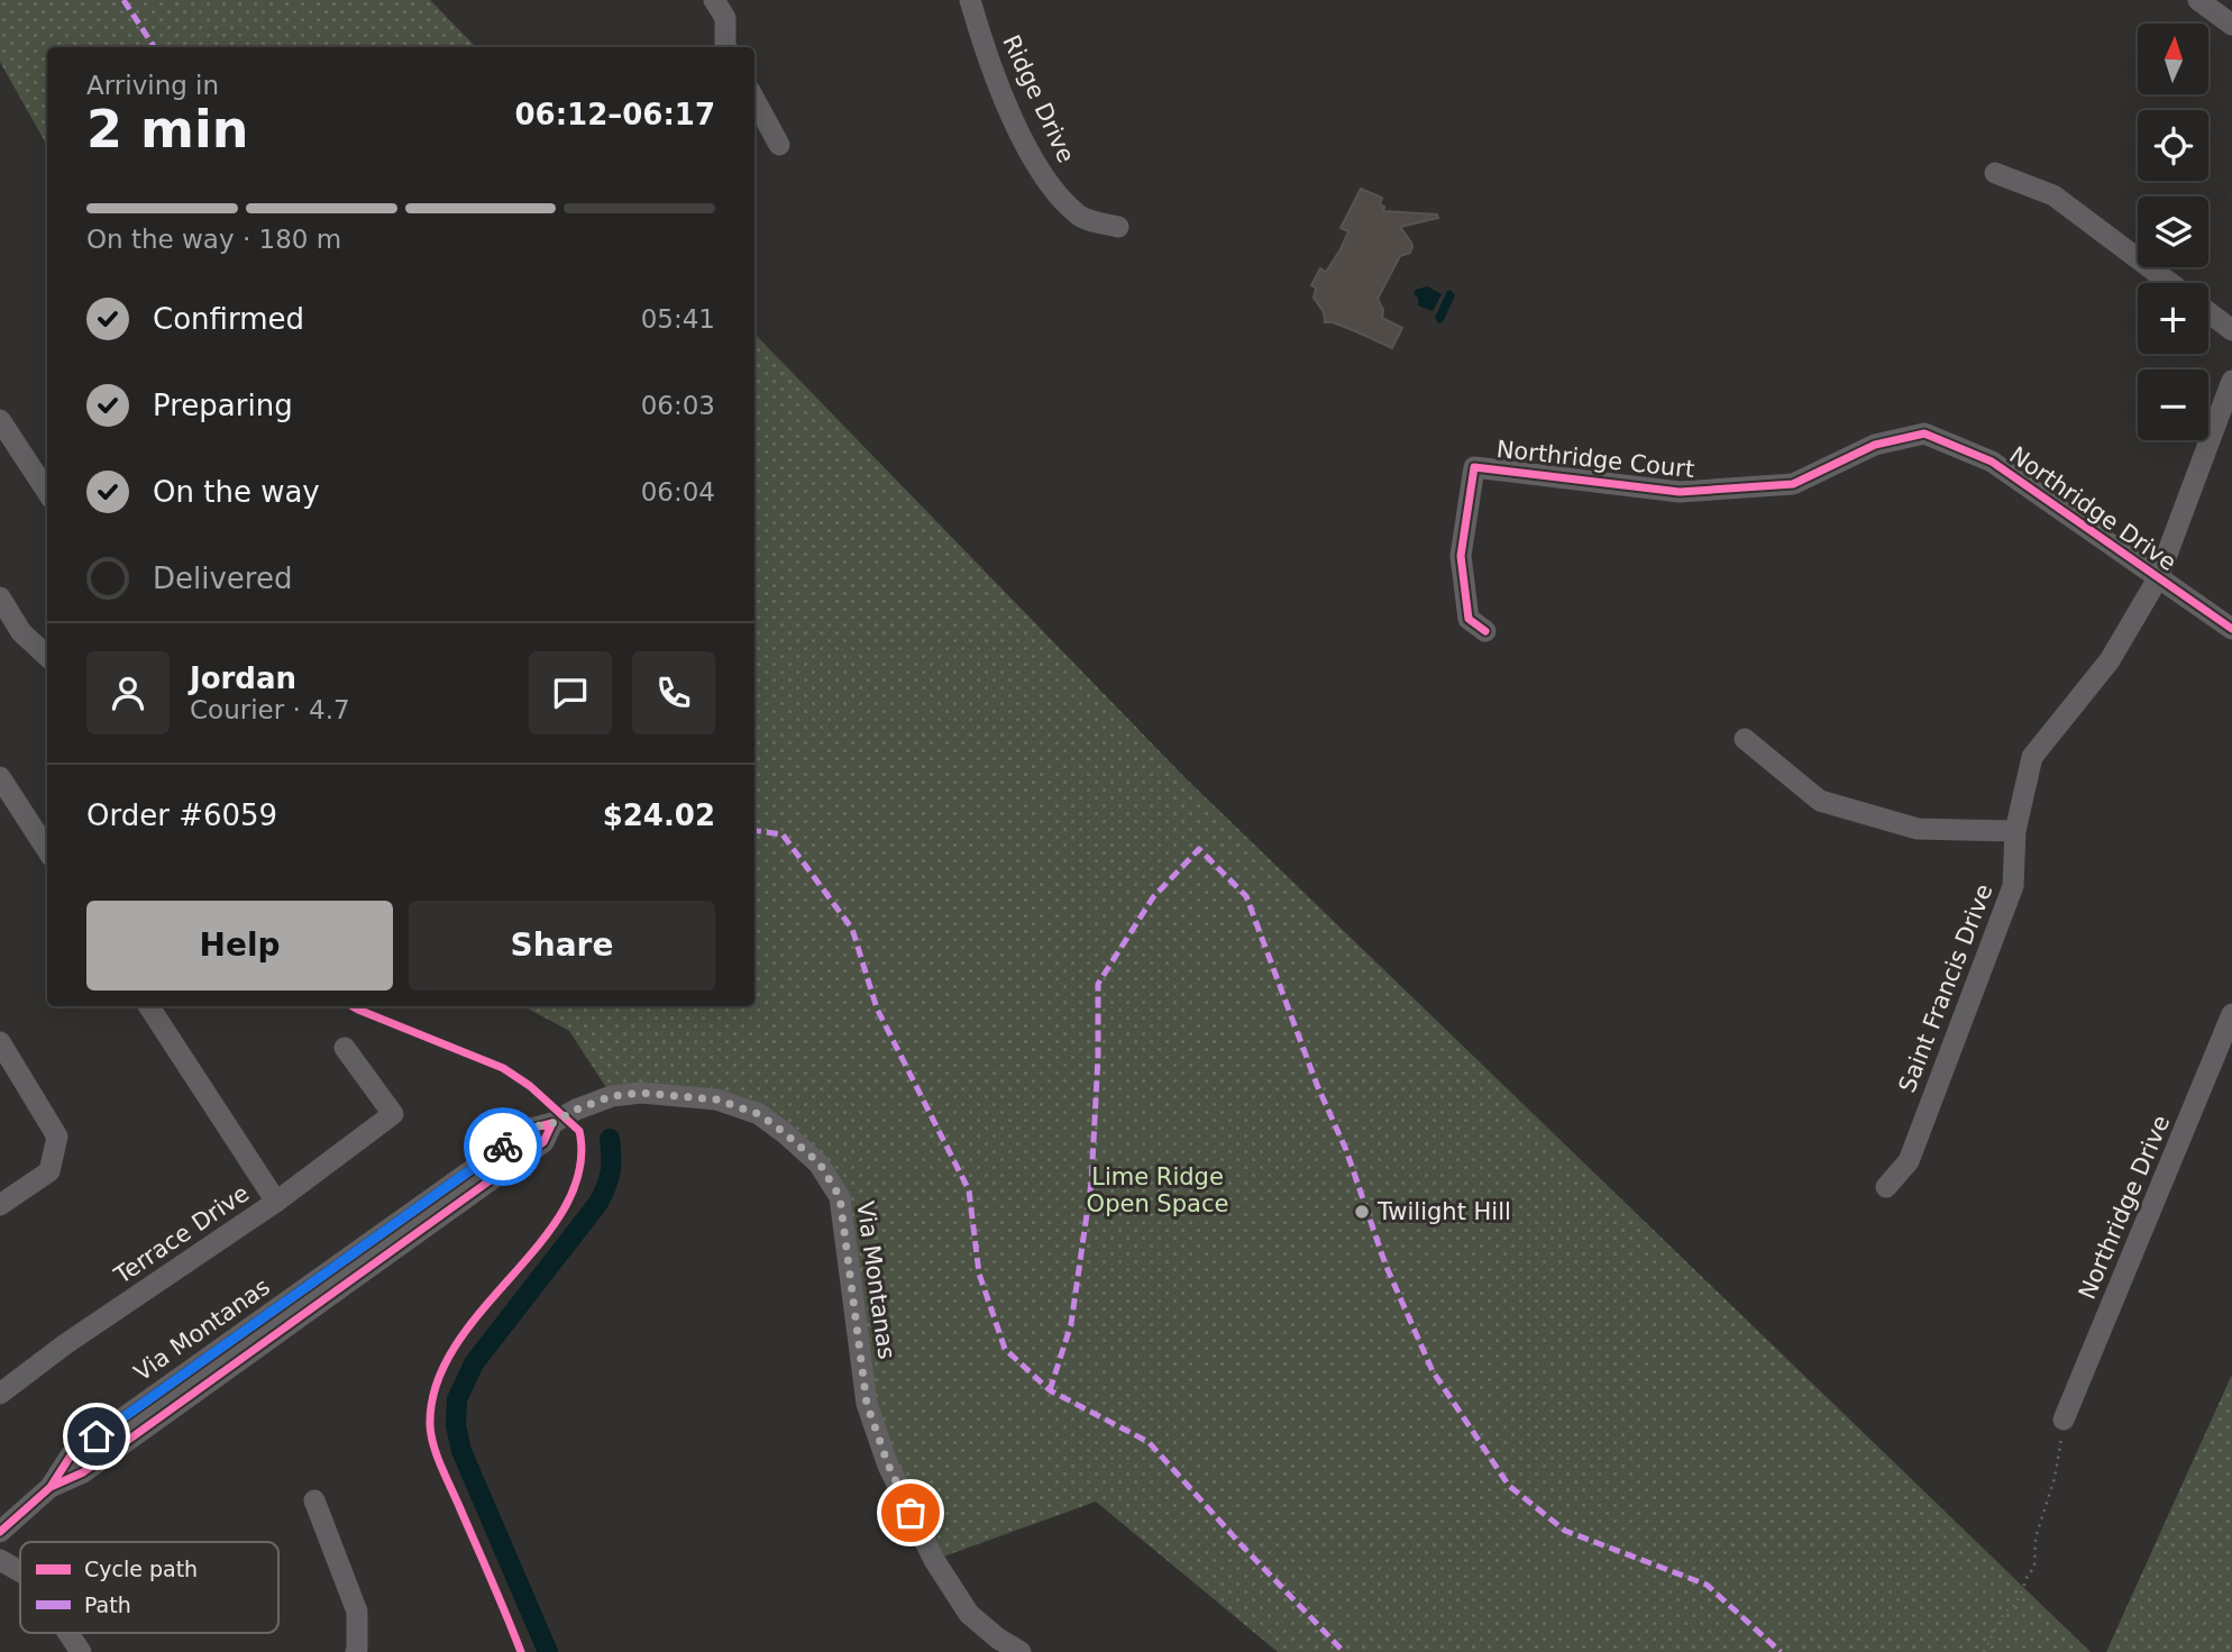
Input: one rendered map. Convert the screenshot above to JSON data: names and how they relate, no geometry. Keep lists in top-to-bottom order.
{
  "streets": {
    "street": [
      "Ridge Drive",
      "Northridge Court",
      "Northridge Drive",
      "Saint Francis Drive",
      "Terrace Drive",
      "Via Montanas"
    ]
  },
  "crossings": [
    ["Northridge Court", "Northridge Drive"],
    ["Northridge Drive", "Saint Francis Drive"]
  ],
  "parks": ["Lime Ridge Open Space"],
  "places": ["Twilight Hill"],
  "legend": ["Cycle path", "Path"],
  "north": "top",
  "page": {
    "map_buttons": ["+", "−"],
    "heading": ["2 min", "Arriving in", "06:12–06:17"],
    "panel": [
      "Jordan",
      "Courier · 4.7",
      "Order #6059",
      "$24.02"
    ],
    "bar": "On the way · 180 m",
    "list": [
      ["Confirmed", "05:41"],
      ["Preparing", "06:03"],
      ["On the way", "06:04"],
      "Delivered"
    ],
    "buttons": ["Help", "Share"]
  }
}
